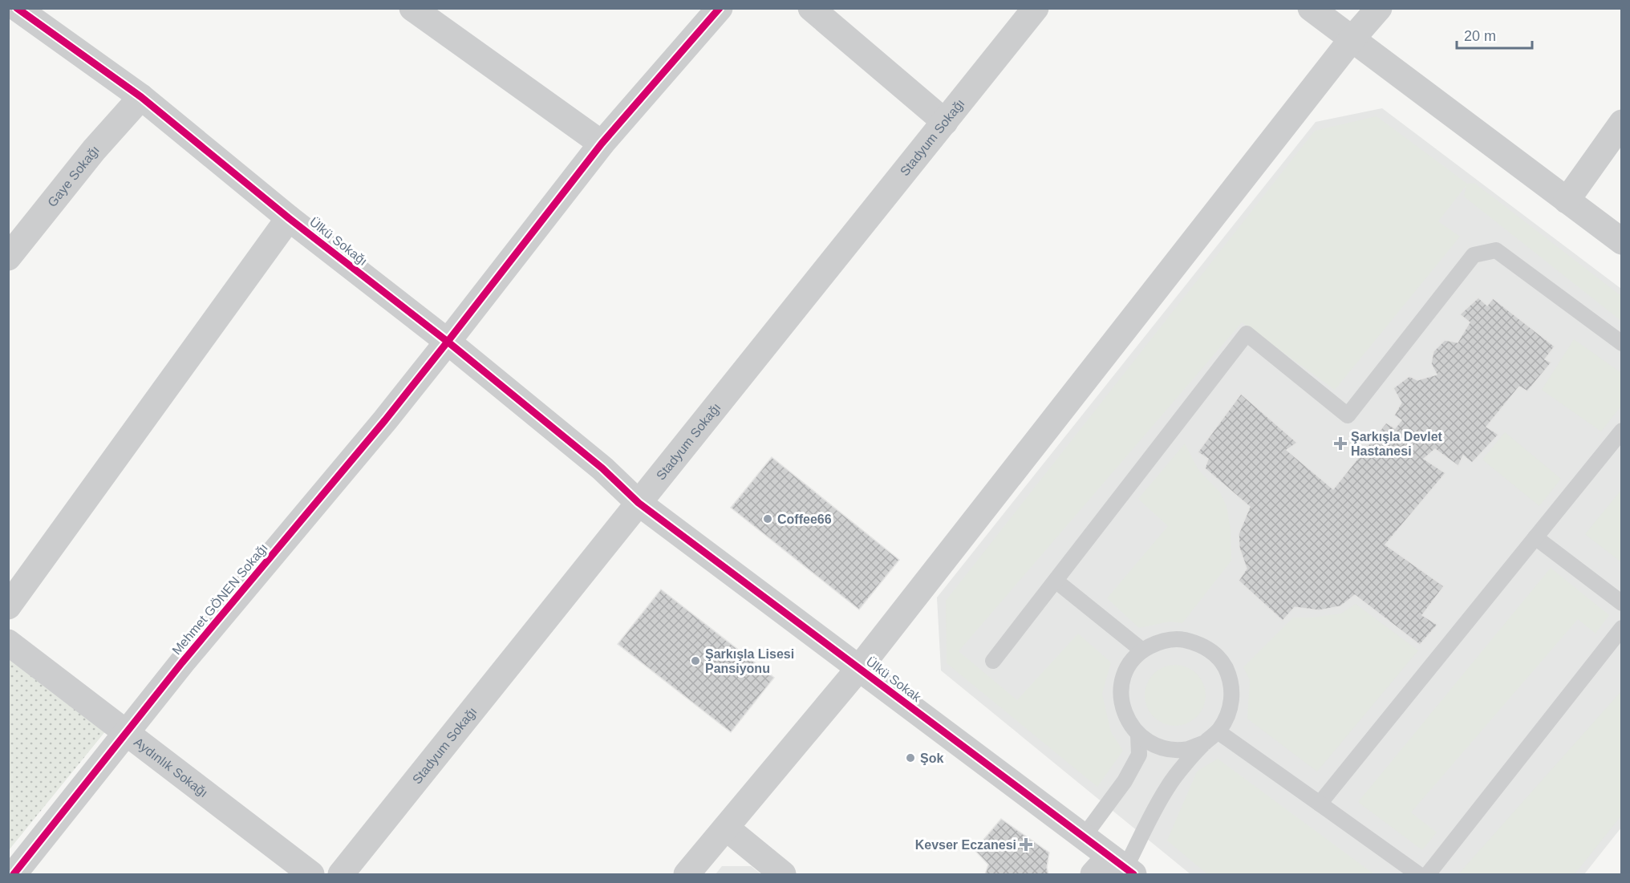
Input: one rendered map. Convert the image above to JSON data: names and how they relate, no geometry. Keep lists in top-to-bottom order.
{
  "streets": {
    "street": [
      "Stadyum Sokağı",
      "Gaye Sokağı",
      "Ülkü Sokağı",
      "Mehmet GÖNEN Sokağı",
      "Ülkü Sokak",
      "Aydınlık Sokağı"
    ]
  },
  "crossings": [
    ["Stadyum Sokağı", "Ülkü Sokağı"],
    ["Stadyum Sokağı", "Ülkü Sokak"],
    ["Gaye Sokağı", "Ülkü Sokağı"],
    ["Ülkü Sokağı", "Mehmet GÖNEN Sokağı"],
    ["Ülkü Sokağı", "Ülkü Sokak"],
    ["Mehmet GÖNEN Sokağı", "Aydınlık Sokağı"]
  ],
  "places": {
    "health": ["Şarkışla Devlet Hastanesi", "Kevser Eczanesi"],
    "other": ["Coffee66", "Şarkışla Lisesi Pansiyonu", "Şok"]
  },
  "scale_bar": "20 m"
}
